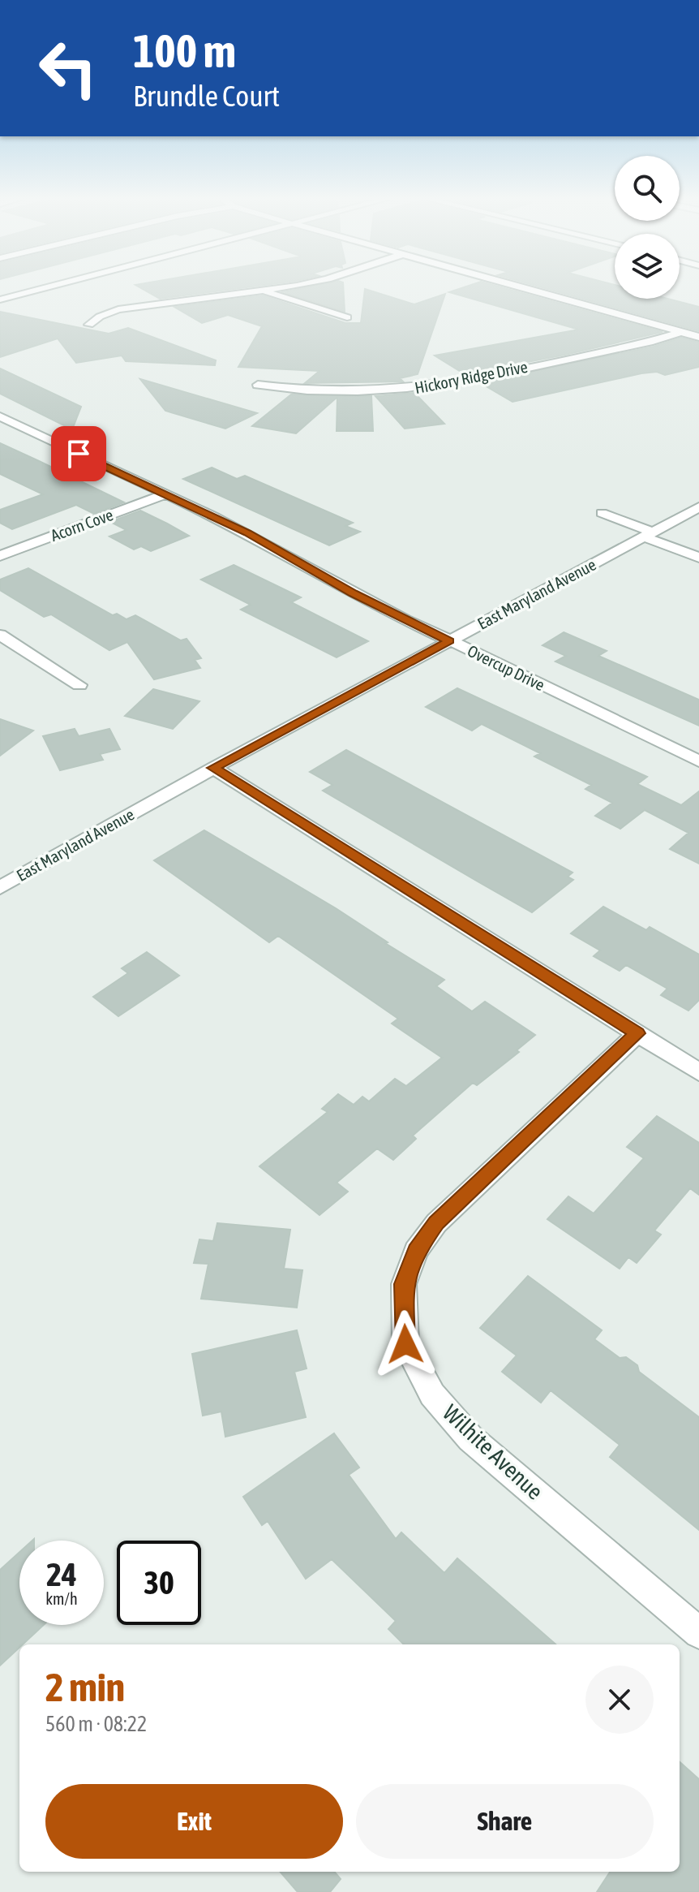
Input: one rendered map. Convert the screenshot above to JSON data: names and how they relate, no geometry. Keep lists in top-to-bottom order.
{
  "streets": {
    "street": [
      "Hickory Ridge Drive",
      "Acorn Cove",
      "East Maryland Avenue",
      "Overcup Drive",
      "Wilhite Avenue"
    ]
  },
  "crossings": [
    ["Acorn Cove", "Overcup Drive"],
    ["East Maryland Avenue", "Overcup Drive"]
  ],
  "page": {
    "turn": ["100 m", "Brundle Court"],
    "speed": "24 km/h",
    "limit": "30",
    "heading": ["2 min", "560 m · 08:22"],
    "buttons": ["Exit", "Share"]
  }
}
